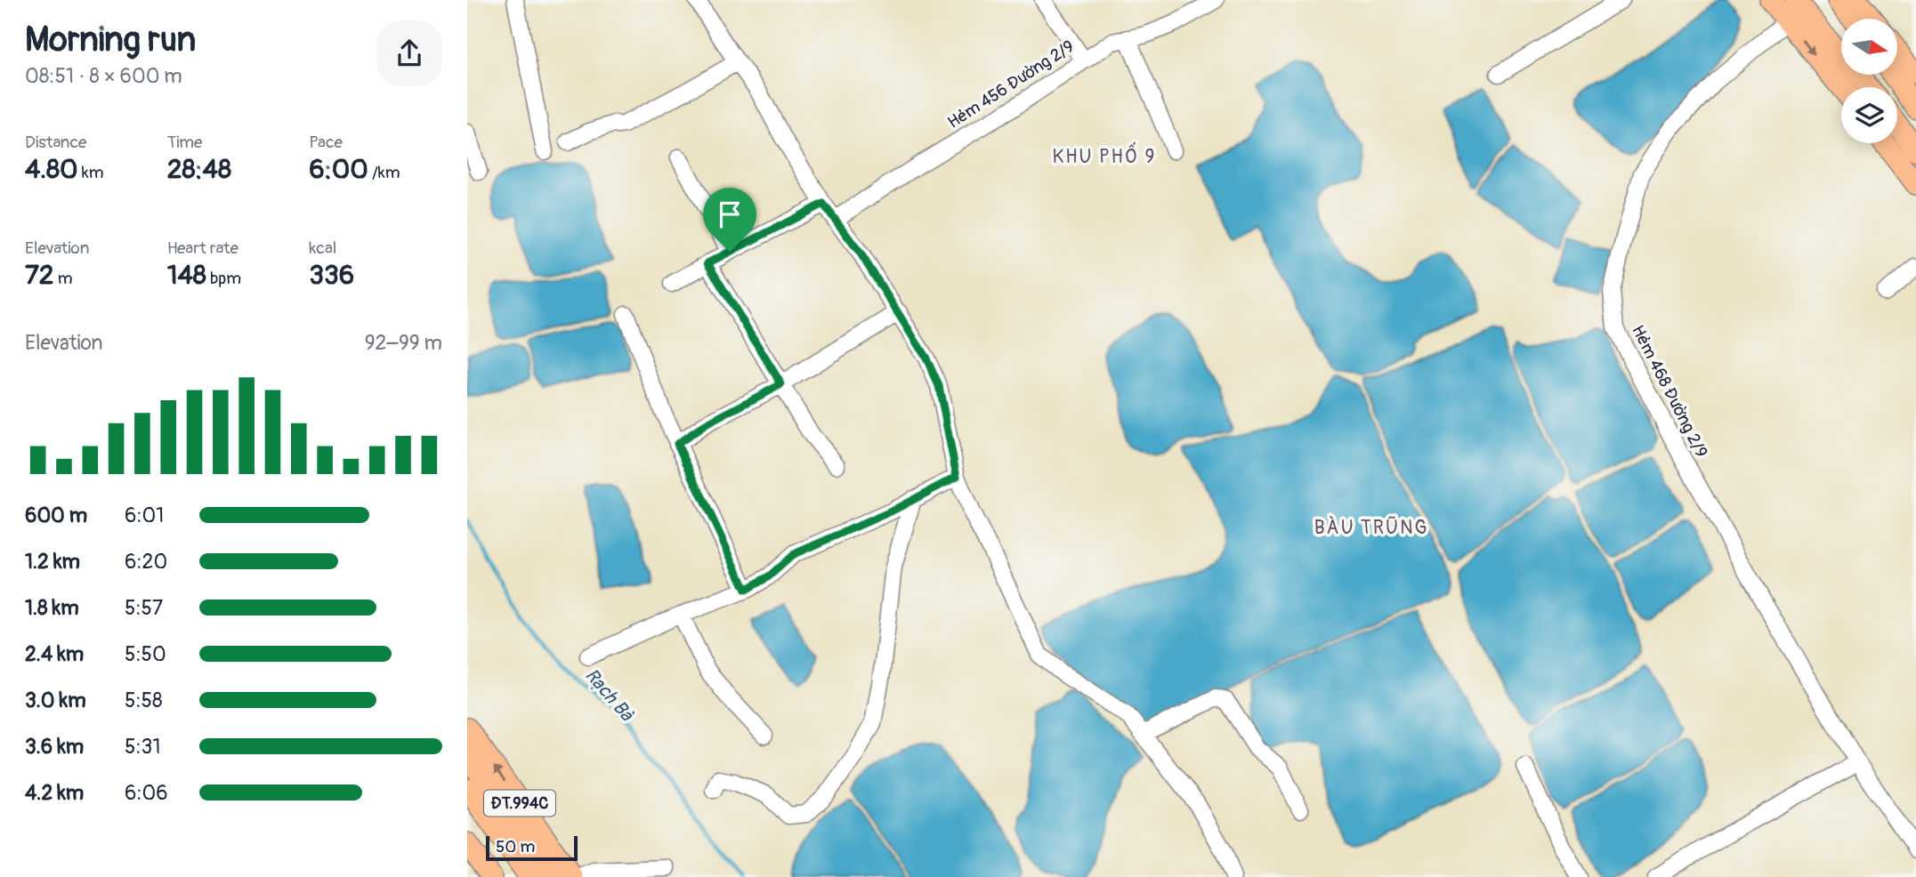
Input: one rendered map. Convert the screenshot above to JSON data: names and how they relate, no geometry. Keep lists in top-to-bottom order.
{
  "streets": {
    "main road": ["ĐT.994C"],
    "street": ["Hẻm 456 Đường 2/9", "Hẻm 468 Đường 2/9"]
  },
  "districts": ["KHU PHỐ 9", "BÀU TRŨNG"],
  "water": ["Rạch Bà"],
  "scale_bar": "50 m",
  "north": "right",
  "page": {
    "heading": ["Morning run", "08:51 · 8 × 600 m"],
    "stats": [
      ["Distance", "4.80 km"],
      ["Time", "28:48"],
      ["Pace", "6:00 /km"],
      ["Elevation", "72 m"],
      ["Heart rate", "148 bpm"],
      ["kcal", "336"]
    ],
    "chart": ["Elevation", "92–99 m"],
    "list": [
      {
        "name": "600 m",
        "note": "6:01"
      },
      {
        "name": "1.2 km",
        "note": "6:20"
      },
      {
        "name": "1.8 km",
        "note": "5:57"
      },
      {
        "name": "2.4 km",
        "note": "5:50"
      },
      {
        "name": "3.0 km",
        "note": "5:58"
      },
      {
        "name": "3.6 km",
        "note": "5:31"
      },
      {
        "name": "4.2 km",
        "note": "6:06"
      }
    ],
    "scale": "50 m"
  }
}
